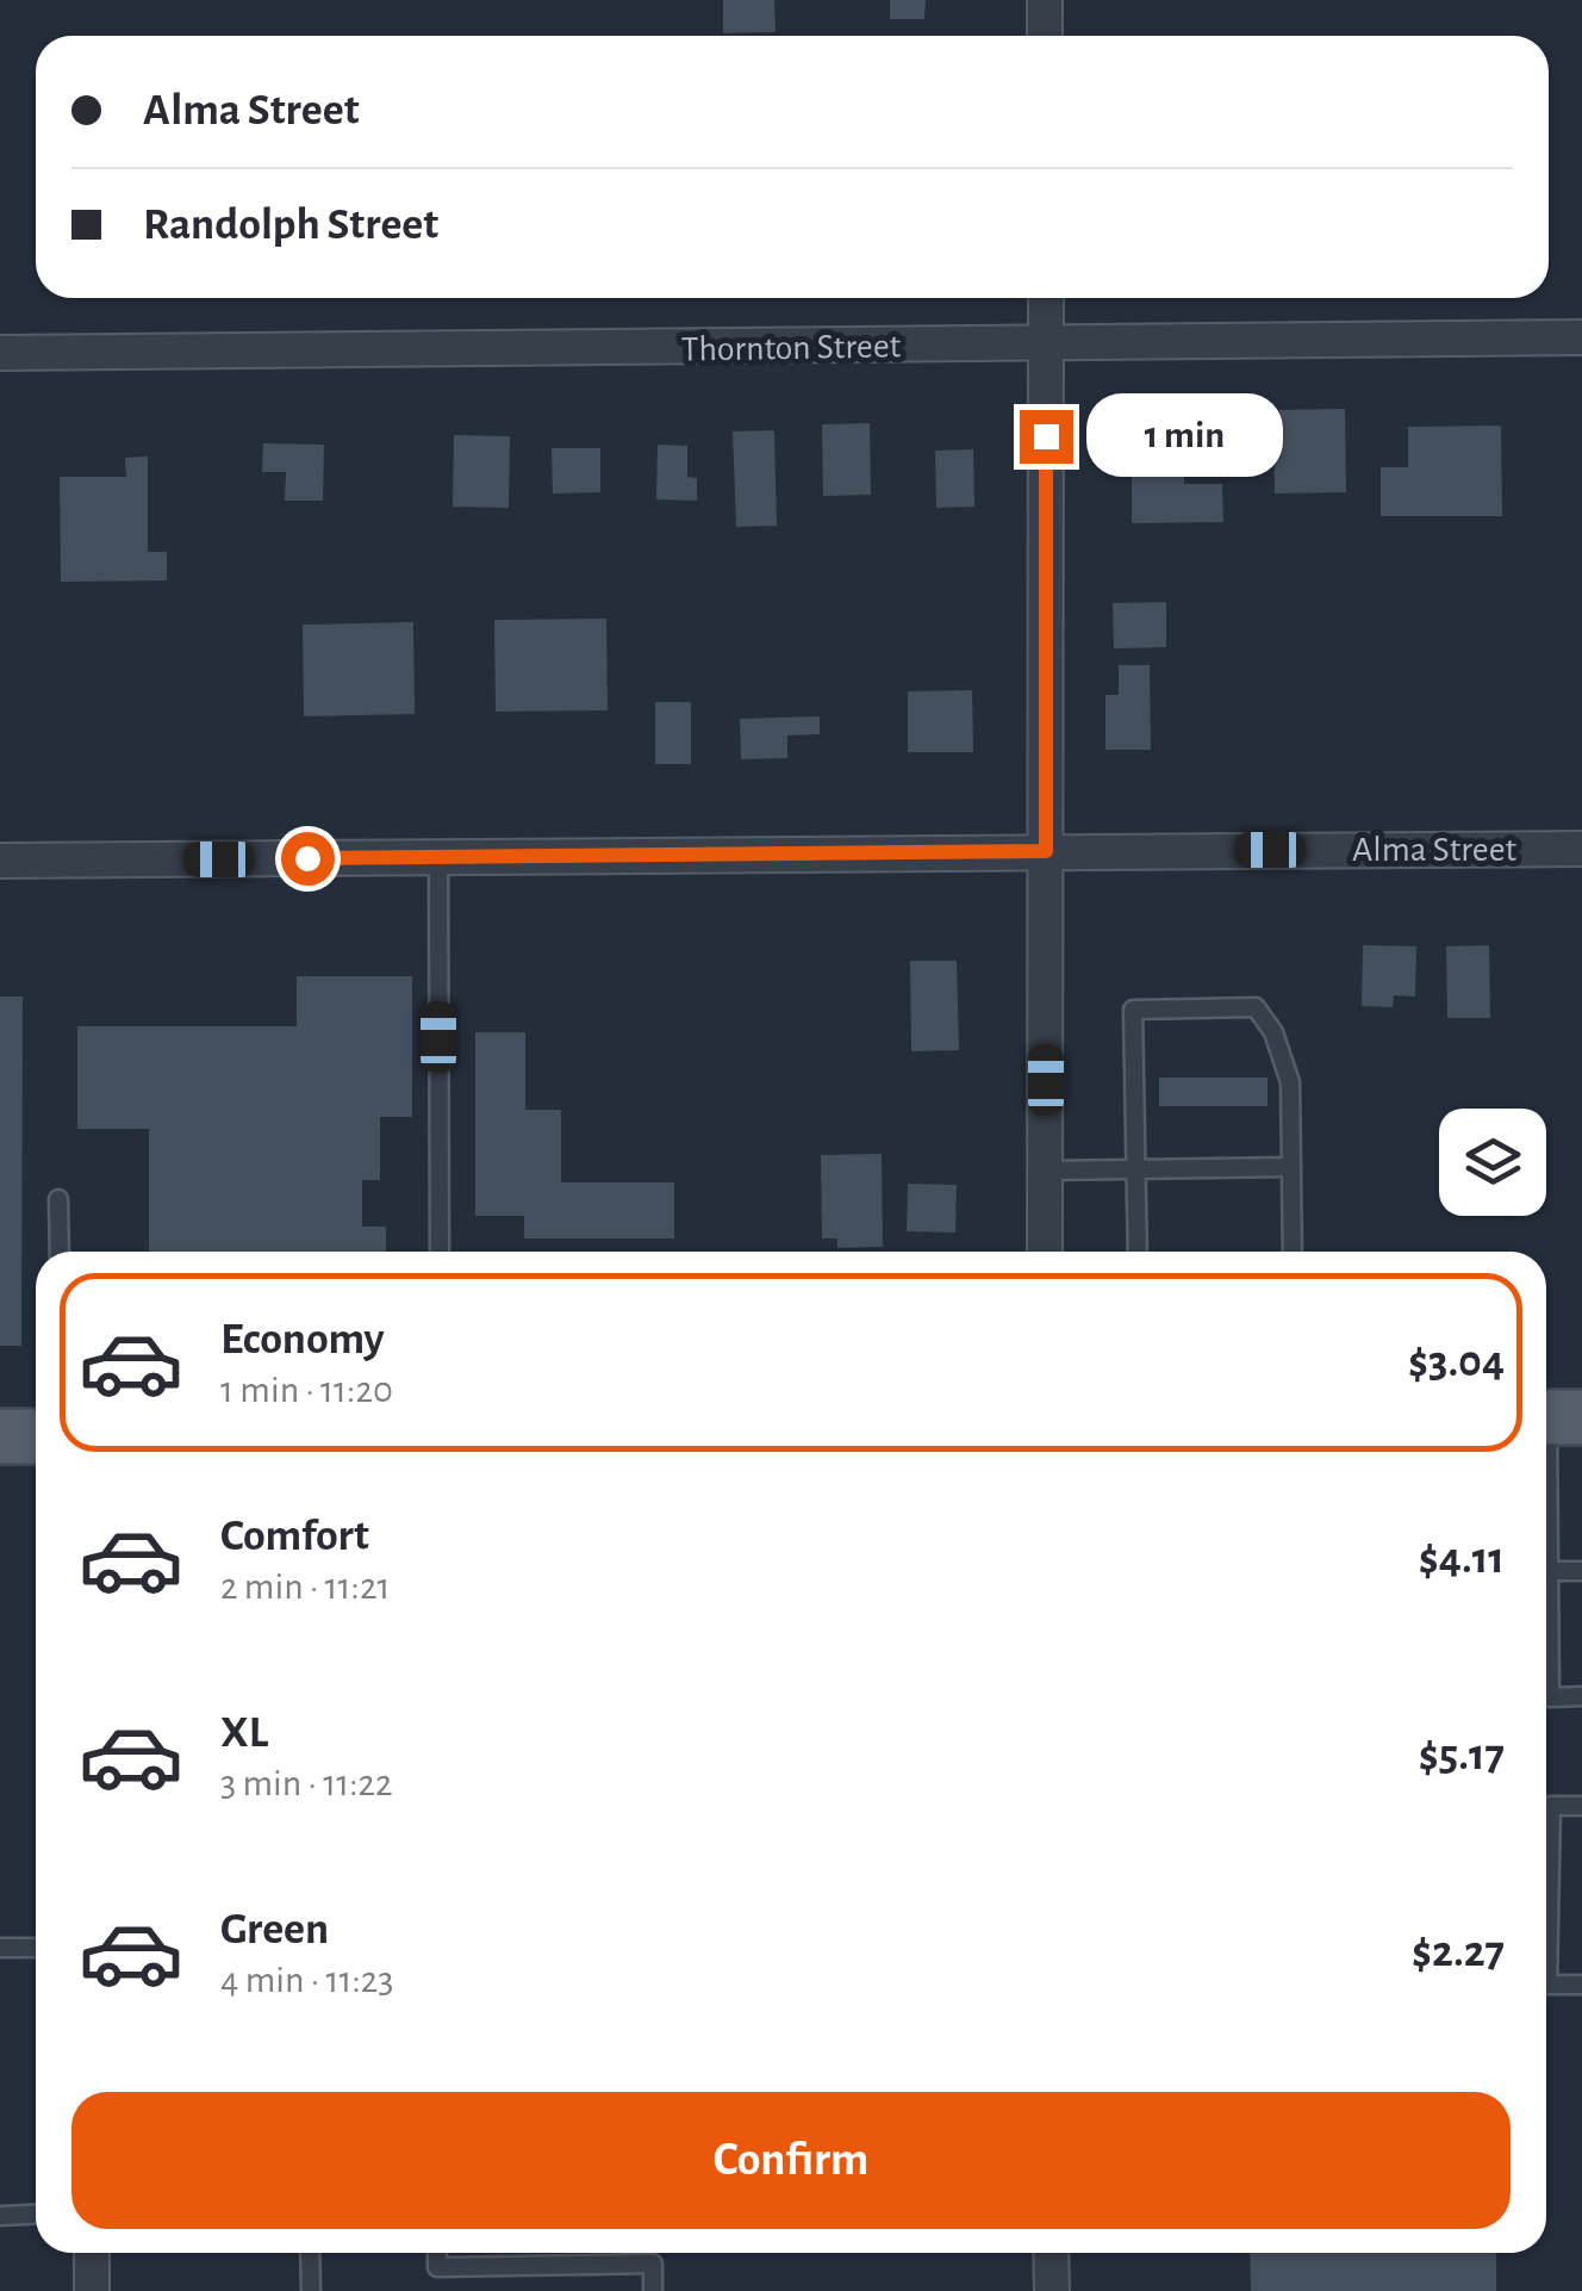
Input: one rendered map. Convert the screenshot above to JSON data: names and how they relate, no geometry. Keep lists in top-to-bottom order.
{
  "streets": {
    "street": ["Thornton Street", "Alma Street"]
  },
  "page": {
    "banner": ["Alma Street", "Randolph Street"],
    "bubble": "1 min",
    "list": [
      {
        "name": "Economy",
        "note": "1 min · 11:20",
        "value": "$3.04"
      },
      {
        "name": "Comfort",
        "note": "2 min · 11:21",
        "value": "$4.11"
      },
      {
        "name": "XL",
        "note": "3 min · 11:22",
        "value": "$5.17"
      },
      {
        "name": "Green",
        "note": "4 min · 11:23",
        "value": "$2.27"
      }
    ],
    "buttons": "Confirm"
  }
}
